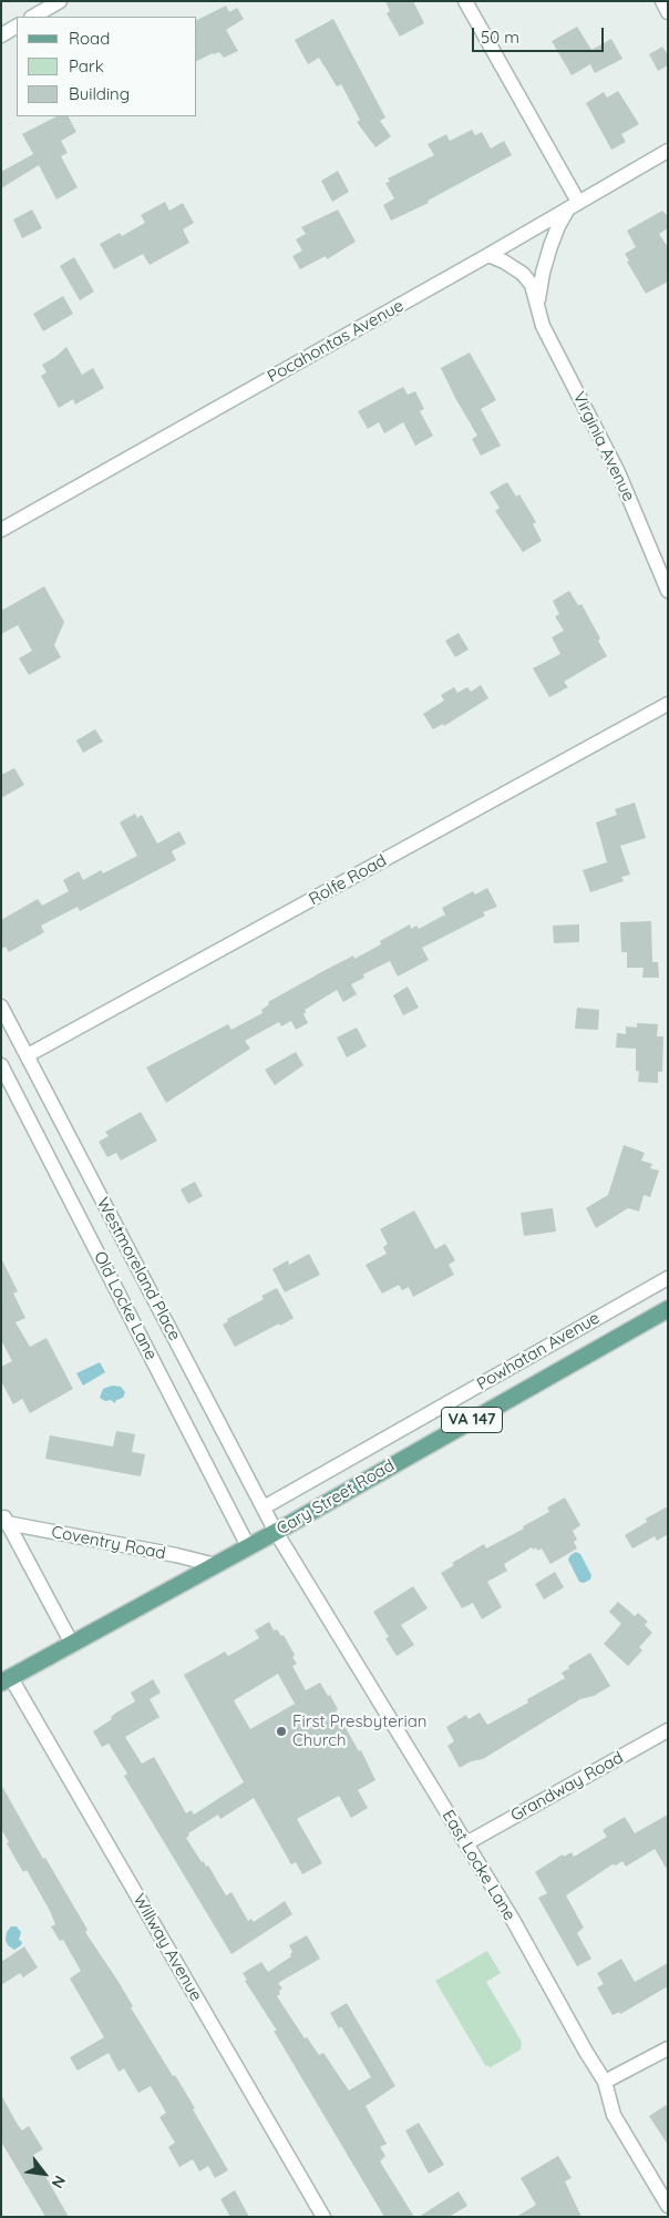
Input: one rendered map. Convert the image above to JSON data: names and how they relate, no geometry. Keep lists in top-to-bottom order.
{
  "streets": {
    "main road": ["VA 147", "Cary Street Road"],
    "street": [
      "Pocahontas Avenue",
      "Virginia Avenue",
      "Rolfe Road",
      "Westmoreland Place",
      "Old Locke Lane",
      "Powhatan Avenue",
      "Coventry Road",
      "Grandway Road",
      "East Locke Lane",
      "Willway Avenue"
    ]
  },
  "crossings": [
    ["Pocahontas Avenue", "Virginia Avenue"],
    ["Rolfe Road", "Westmoreland Place"],
    ["Westmoreland Place", "Powhatan Avenue"],
    ["Westmoreland Place", "Cary Street Road"],
    ["Westmoreland Place", "East Locke Lane"],
    ["Old Locke Lane", "Cary Street Road"],
    ["Cary Street Road", "Coventry Road"],
    ["Cary Street Road", "East Locke Lane"],
    ["Cary Street Road", "Willway Avenue"],
    ["Grandway Road", "East Locke Lane"]
  ],
  "places": ["First Presbyterian Church"],
  "legend": ["Road", "Park", "Building"],
  "scale_bar": "50 m",
  "north": "bottom right"
}
